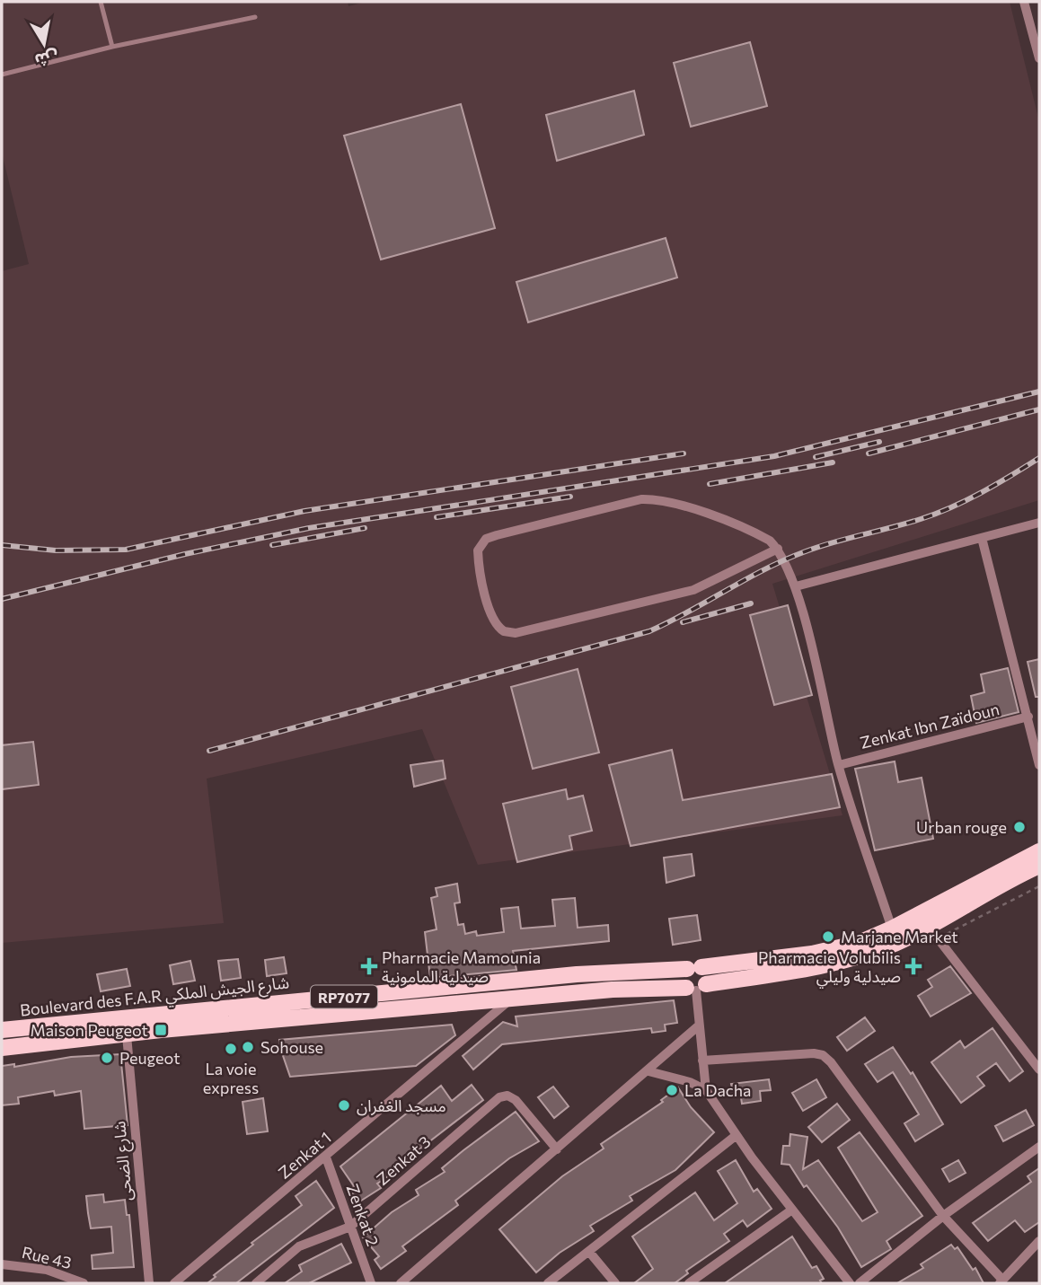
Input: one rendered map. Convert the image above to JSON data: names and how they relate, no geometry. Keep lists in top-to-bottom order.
{
  "streets": {
    "main road": ["Boulevard des F.A.R شارع الجيش الملكي", "RP7077"],
    "street": [
      "Zenkat Ibn Zaïdoun",
      "Zenkat 1",
      "Zenkat 3",
      "شارع الضحى",
      "Zenkat 2",
      "Rue 43"
    ]
  },
  "crossings": [
    ["RP7077", "Zenkat 1"],
    ["RP7077", "شارع الضحى"],
    ["Zenkat 1", "Zenkat 2"],
    ["Zenkat 3", "Zenkat 2"]
  ],
  "places": {
    "other": [
      "Urban rouge",
      "Marjane Market",
      "Sohouse",
      "La voie express",
      "Peugeot",
      "La Dacha",
      "مسجد الغفران"
    ],
    "health": ["Pharmacie Mamounia صيدلية المامونية", "Pharmacie Volubilis صيدلية وليلي"],
    "transit": ["Maison Peugeot"]
  },
  "north": "bottom"
}
